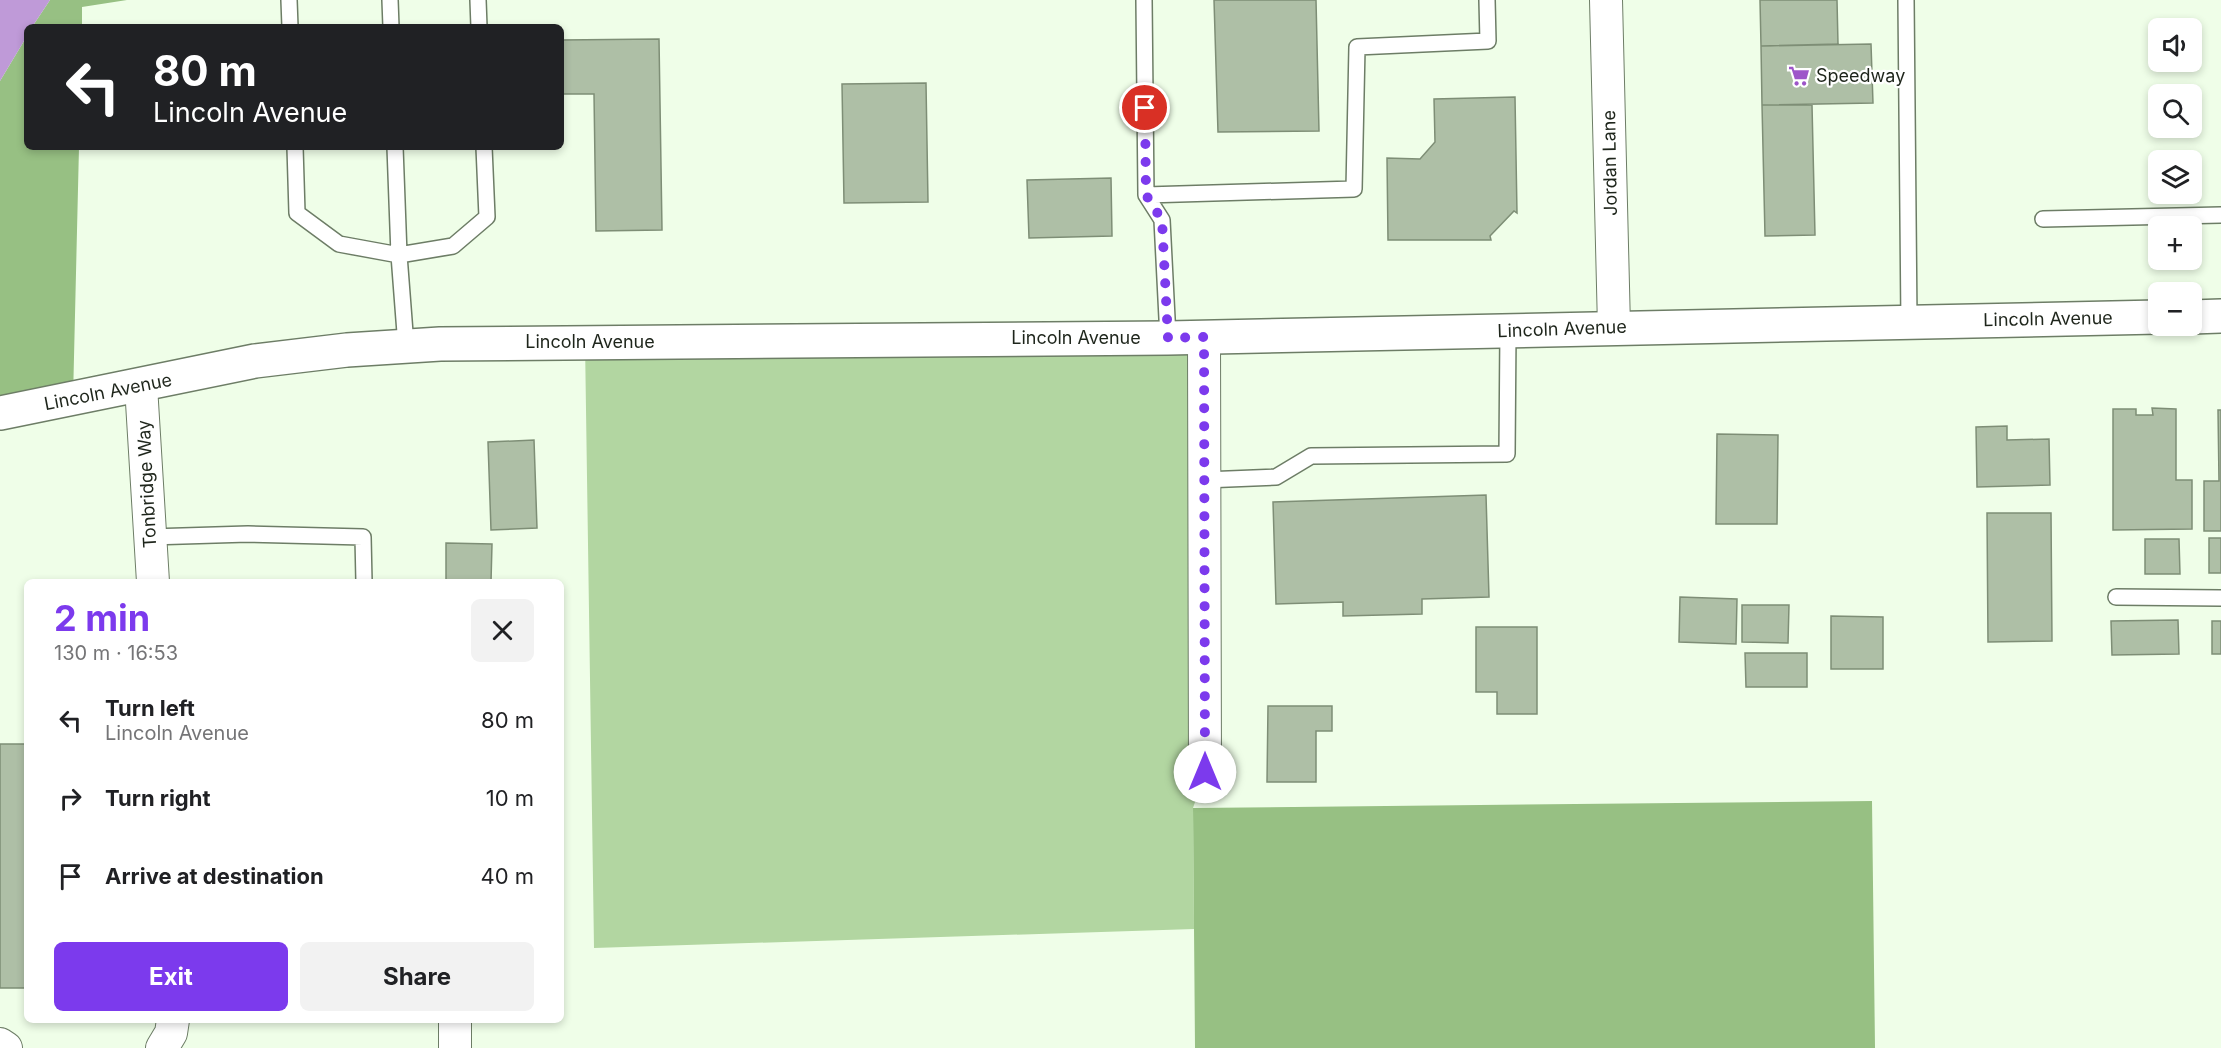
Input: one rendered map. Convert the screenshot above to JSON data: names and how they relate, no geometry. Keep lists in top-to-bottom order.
{
  "streets": {
    "main road": ["Lincoln Avenue"],
    "street": ["Jordan Lane", "Tonbridge Way"]
  },
  "crossings": [
    ["Jordan Lane", "Lincoln Avenue"],
    ["Lincoln Avenue", "Tonbridge Way"]
  ],
  "places": {
    "supermarket": ["Speedway"]
  },
  "page": {
    "map_buttons": ["+", "−"],
    "turn": ["80 m", "Lincoln Avenue"],
    "heading": ["2 min", "130 m · 16:53"],
    "list": [
      {
        "name": "Turn left",
        "note": "Lincoln Avenue",
        "value": "80 m"
      },
      {
        "name": "Turn right",
        "value": "10 m"
      },
      {
        "name": "Arrive at destination",
        "value": "40 m"
      }
    ],
    "buttons": ["Exit", "Share"]
  }
}
